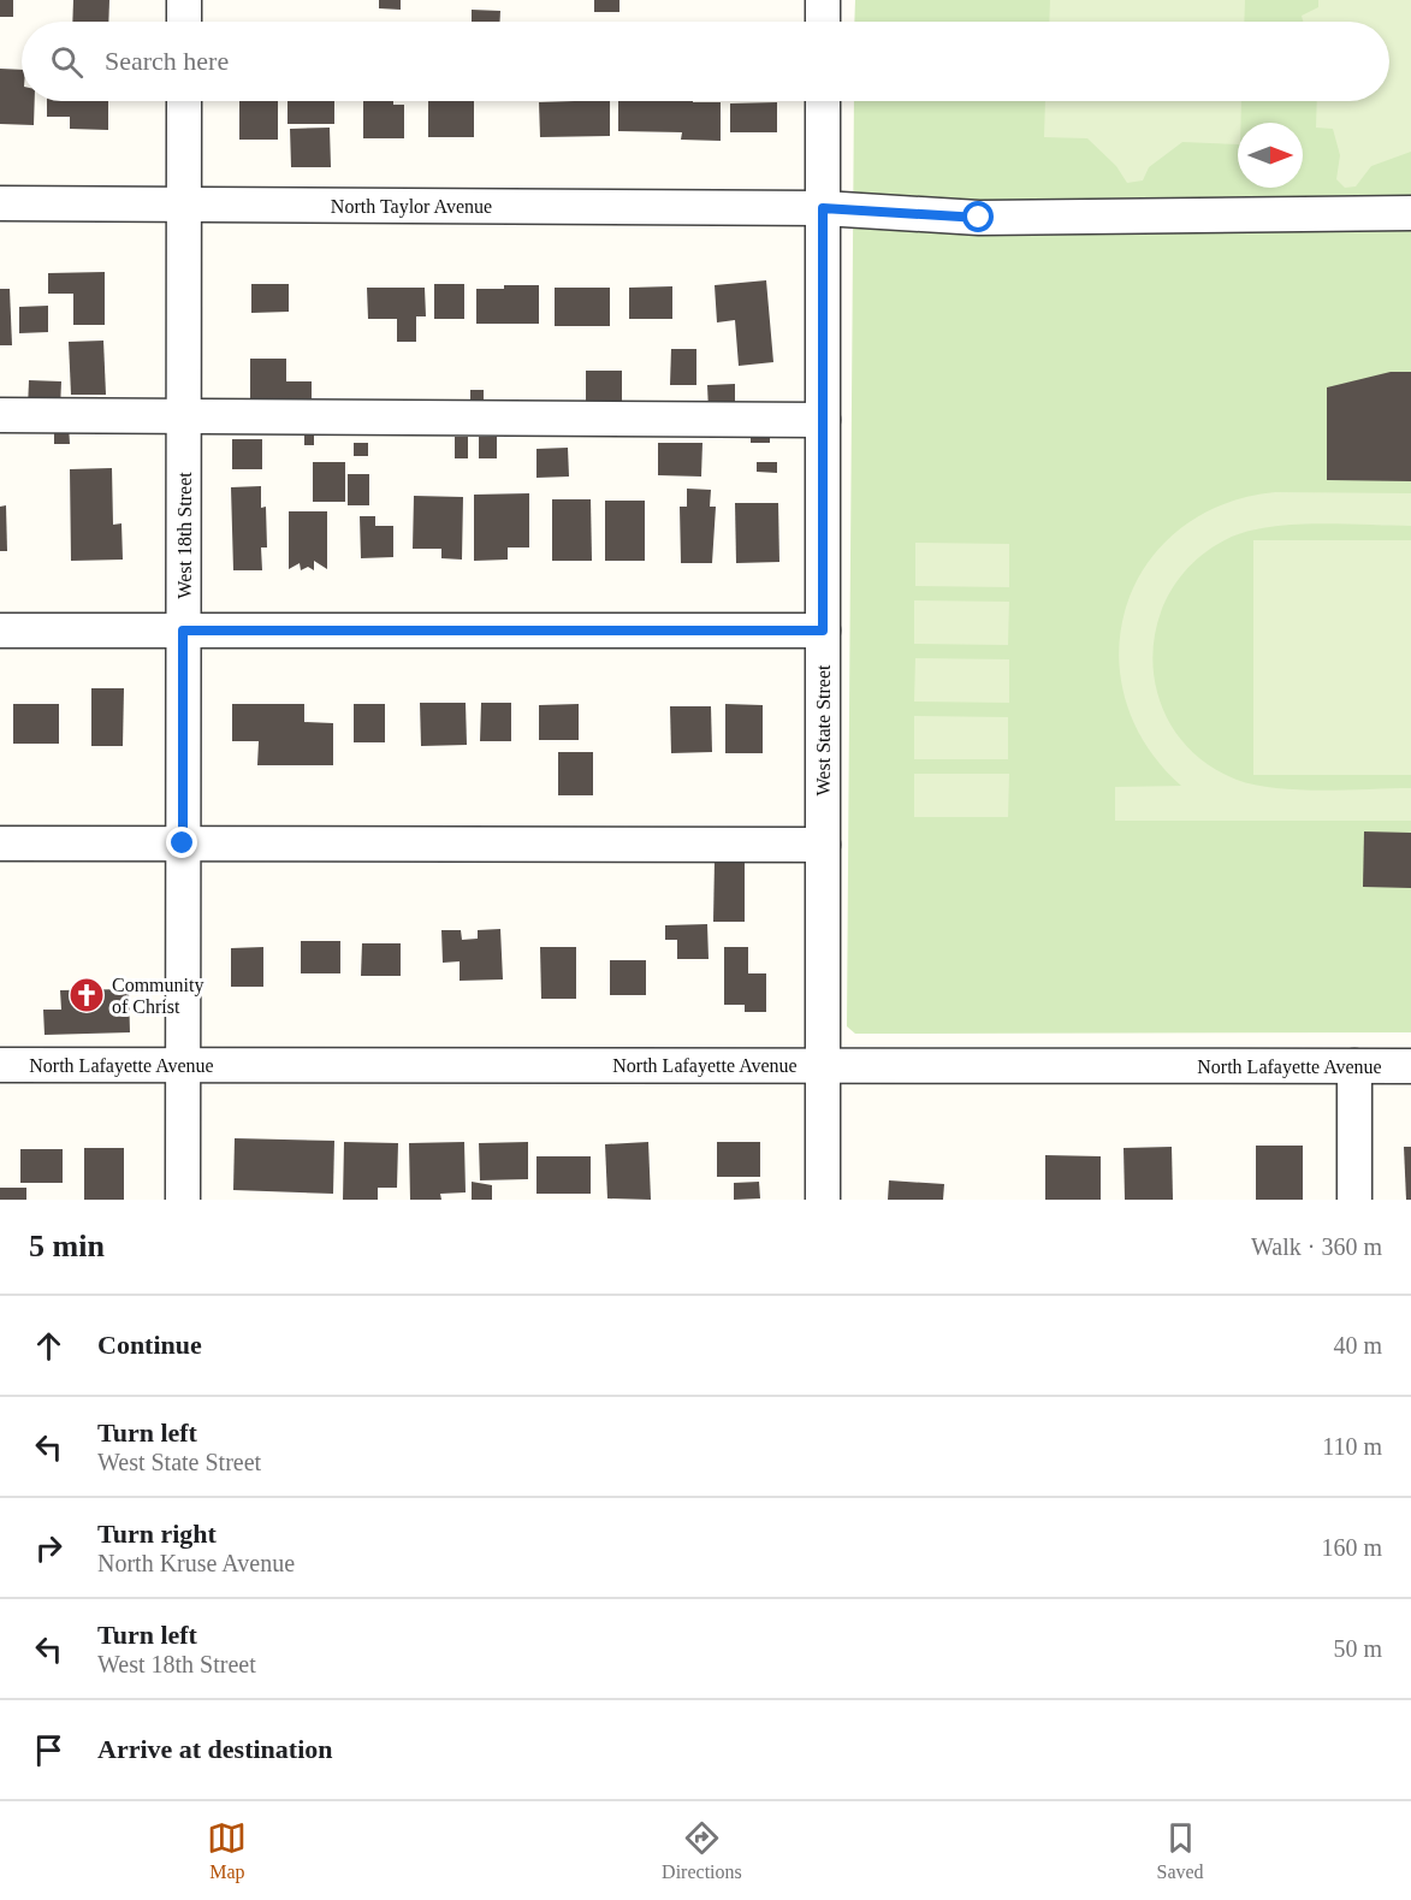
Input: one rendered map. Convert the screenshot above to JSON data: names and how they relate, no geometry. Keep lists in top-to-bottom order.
{
  "streets": {
    "street": [
      "North Taylor Avenue",
      "West 18th Street",
      "West State Street",
      "North Lafayette Avenue"
    ]
  },
  "crossings": [
    ["North Taylor Avenue", "West 18th Street"],
    ["North Taylor Avenue", "West State Street"],
    ["West 18th Street", "North Lafayette Avenue"],
    ["West State Street", "North Lafayette Avenue"]
  ],
  "places": {
    "church": ["Community of Christ"]
  },
  "north": "right",
  "page": {
    "search": "Search here",
    "heading": ["5 min", "Walk · 360 m"],
    "list": [
      ["Continue", "40 m"],
      ["Turn left", "West State Street", "110 m"],
      ["Turn right", "North Kruse Avenue", "160 m"],
      ["Turn left", "West 18th Street", "50 m"],
      "Arrive at destination"
    ],
    "nav": ["Map", "Directions", "Saved"]
  }
}
